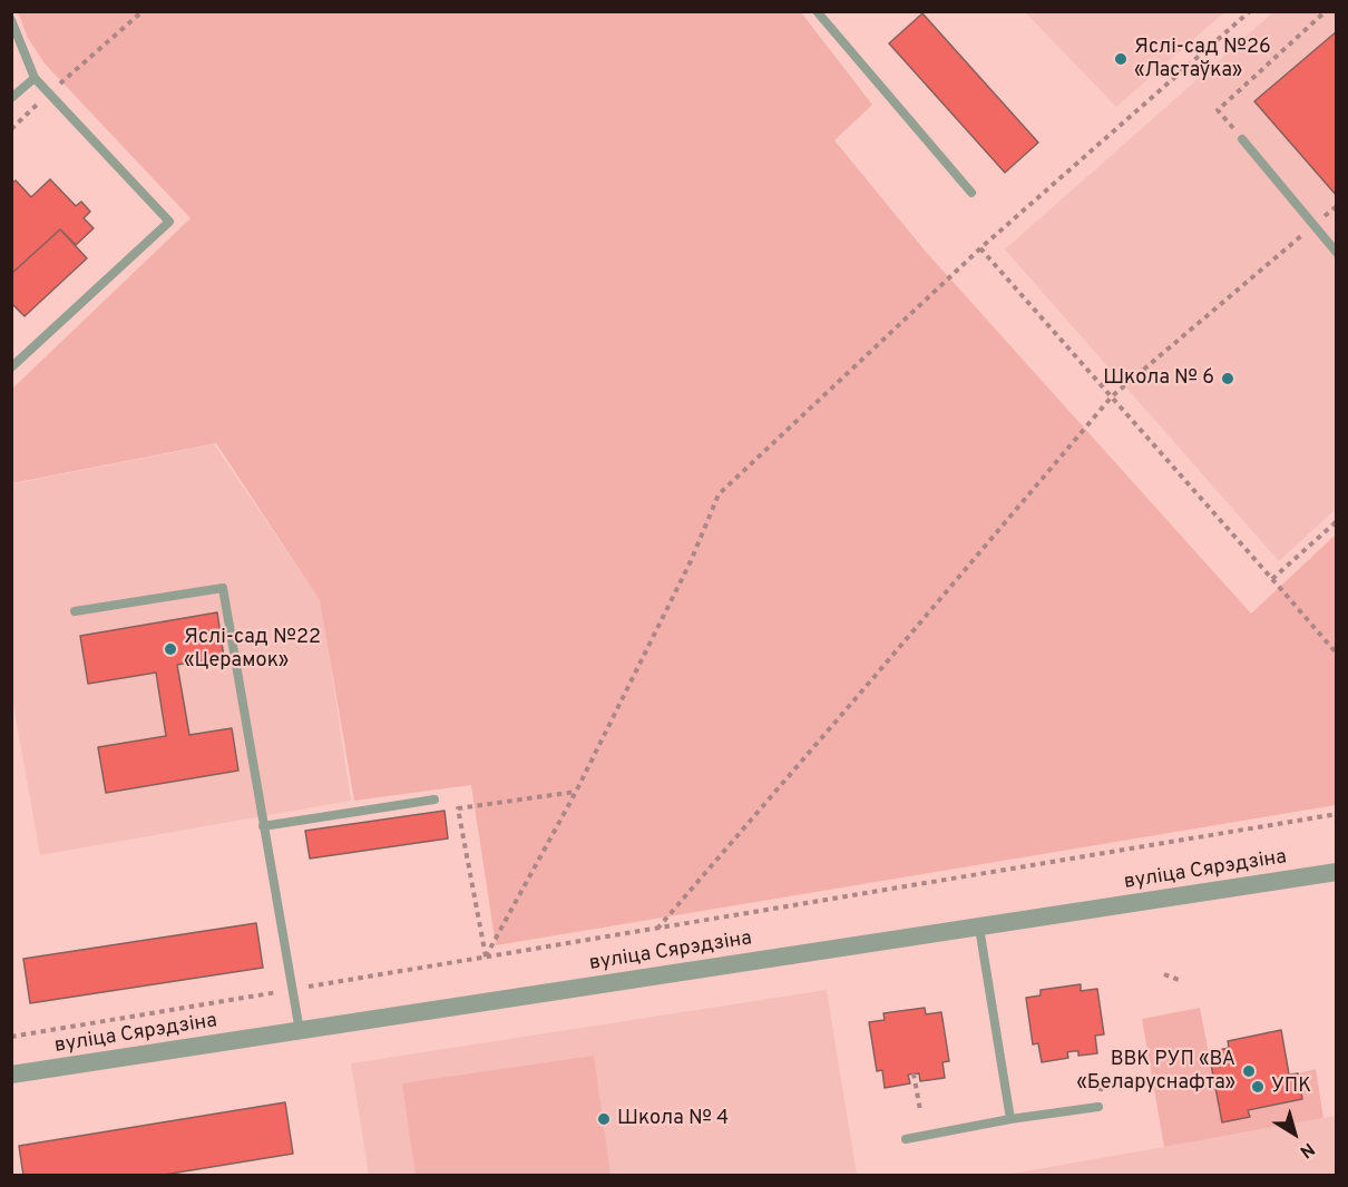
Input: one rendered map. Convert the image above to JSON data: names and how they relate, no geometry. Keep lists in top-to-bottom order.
{
  "streets": {
    "street": ["вуліца Сярэдзіна"]
  },
  "places": [
    "Яслі-сад №26 «Ластаўка»",
    "Школа № 6",
    "Яслі-сад №22 «Церамок»",
    "ВВК РУП «ВА «Беларуснафта»",
    "УПК",
    "Школа № 4"
  ],
  "north": "bottom right"
}
